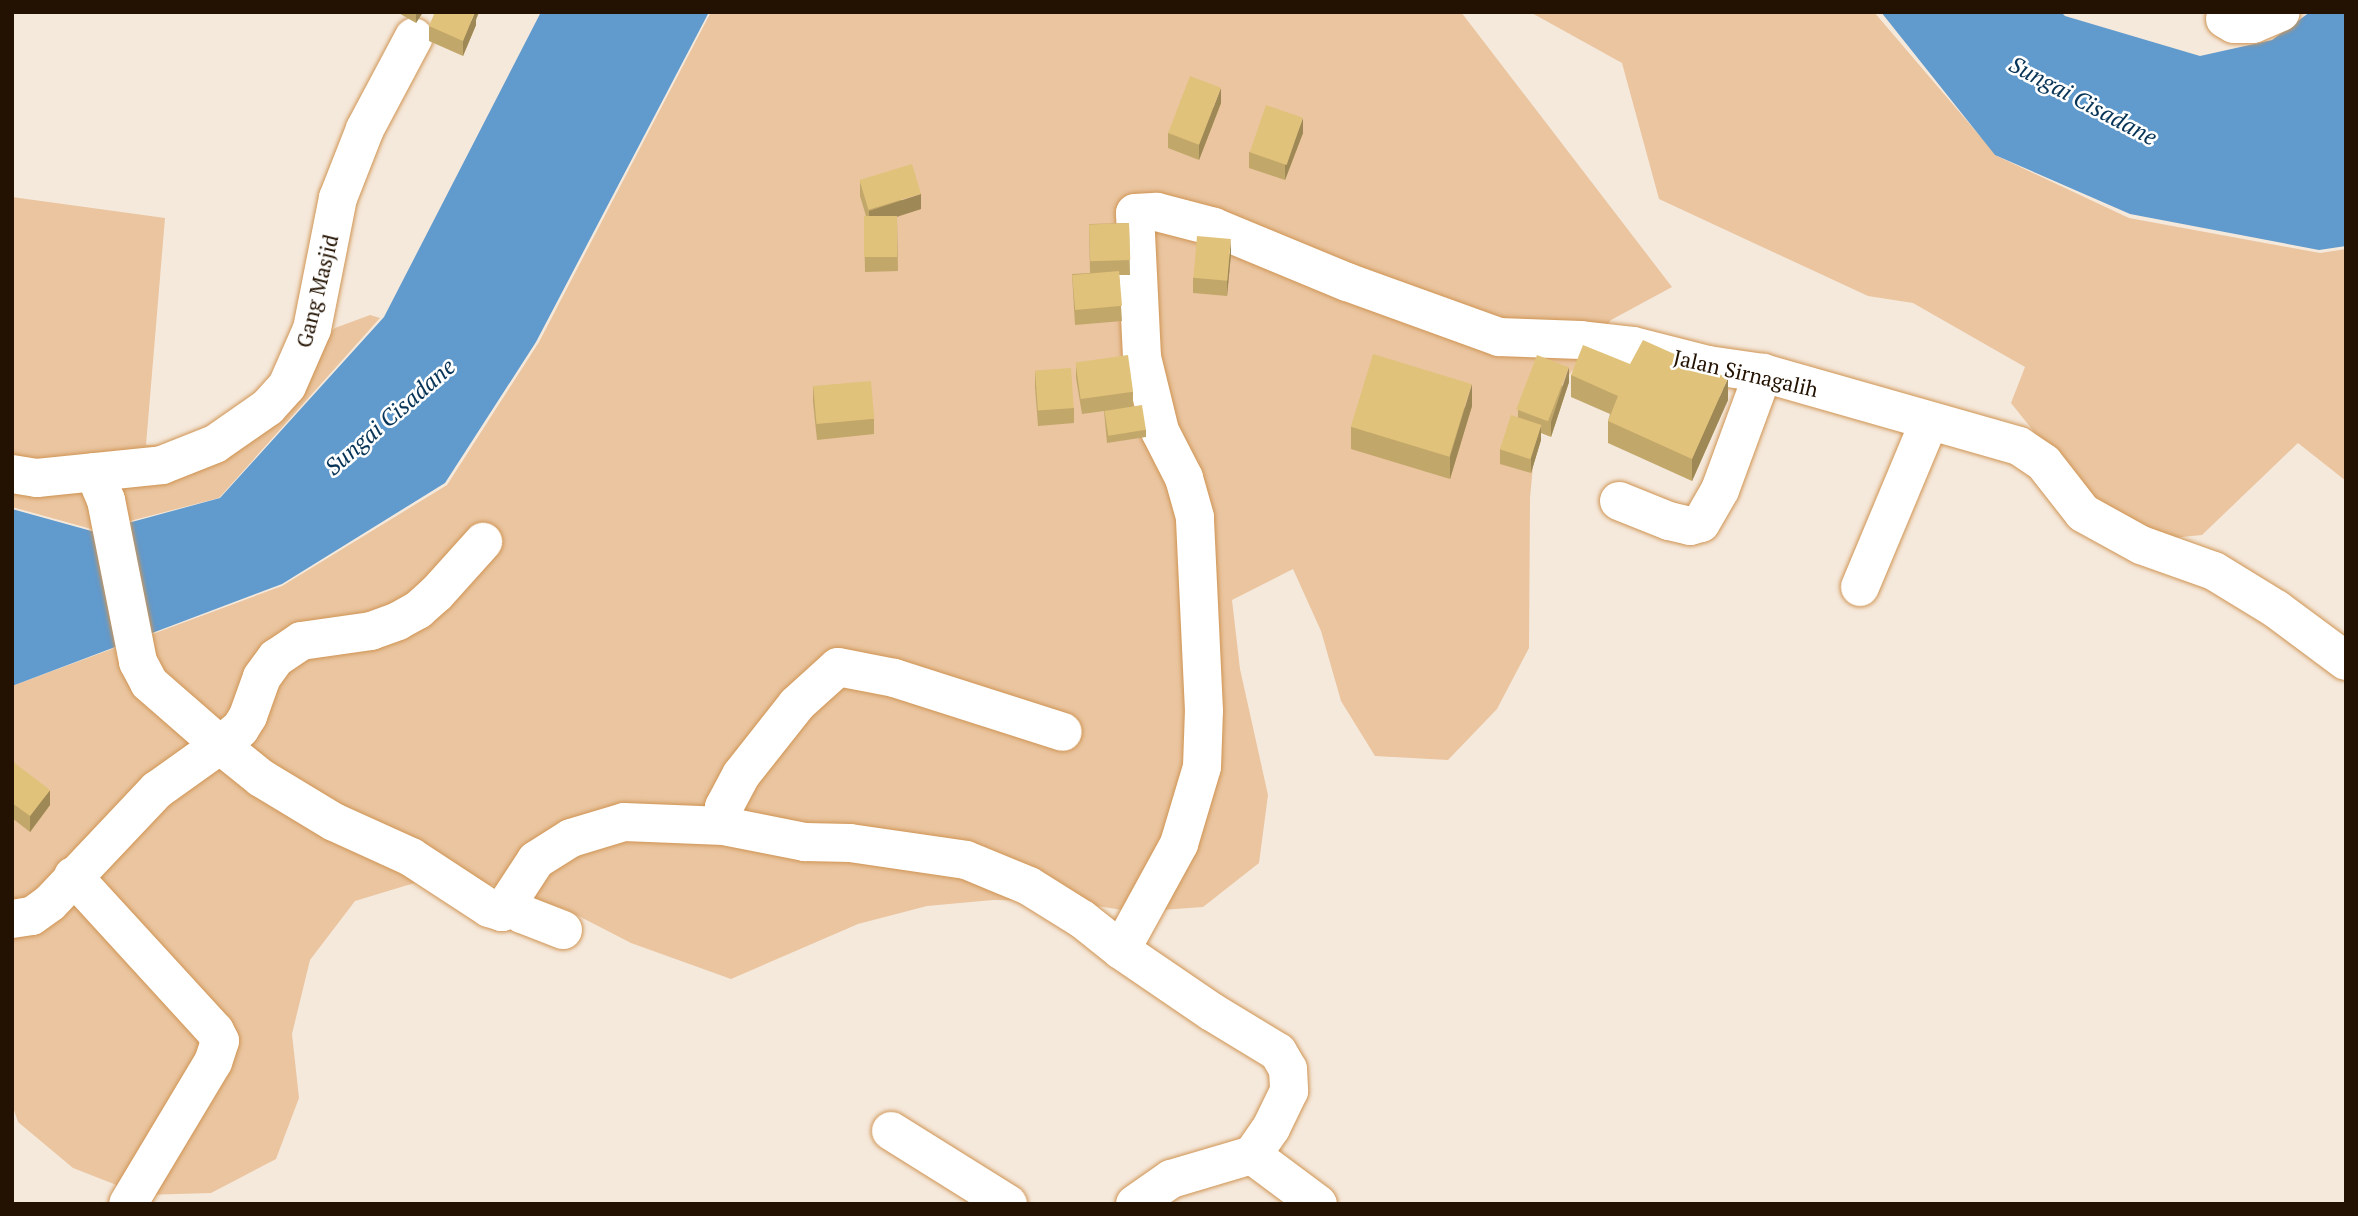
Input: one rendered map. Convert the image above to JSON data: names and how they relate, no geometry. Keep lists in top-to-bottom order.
{
  "streets": {
    "street": ["Gang Masjid", "Jalan Sirnagalih"]
  },
  "water": ["Sungai Cisadane"]
}
